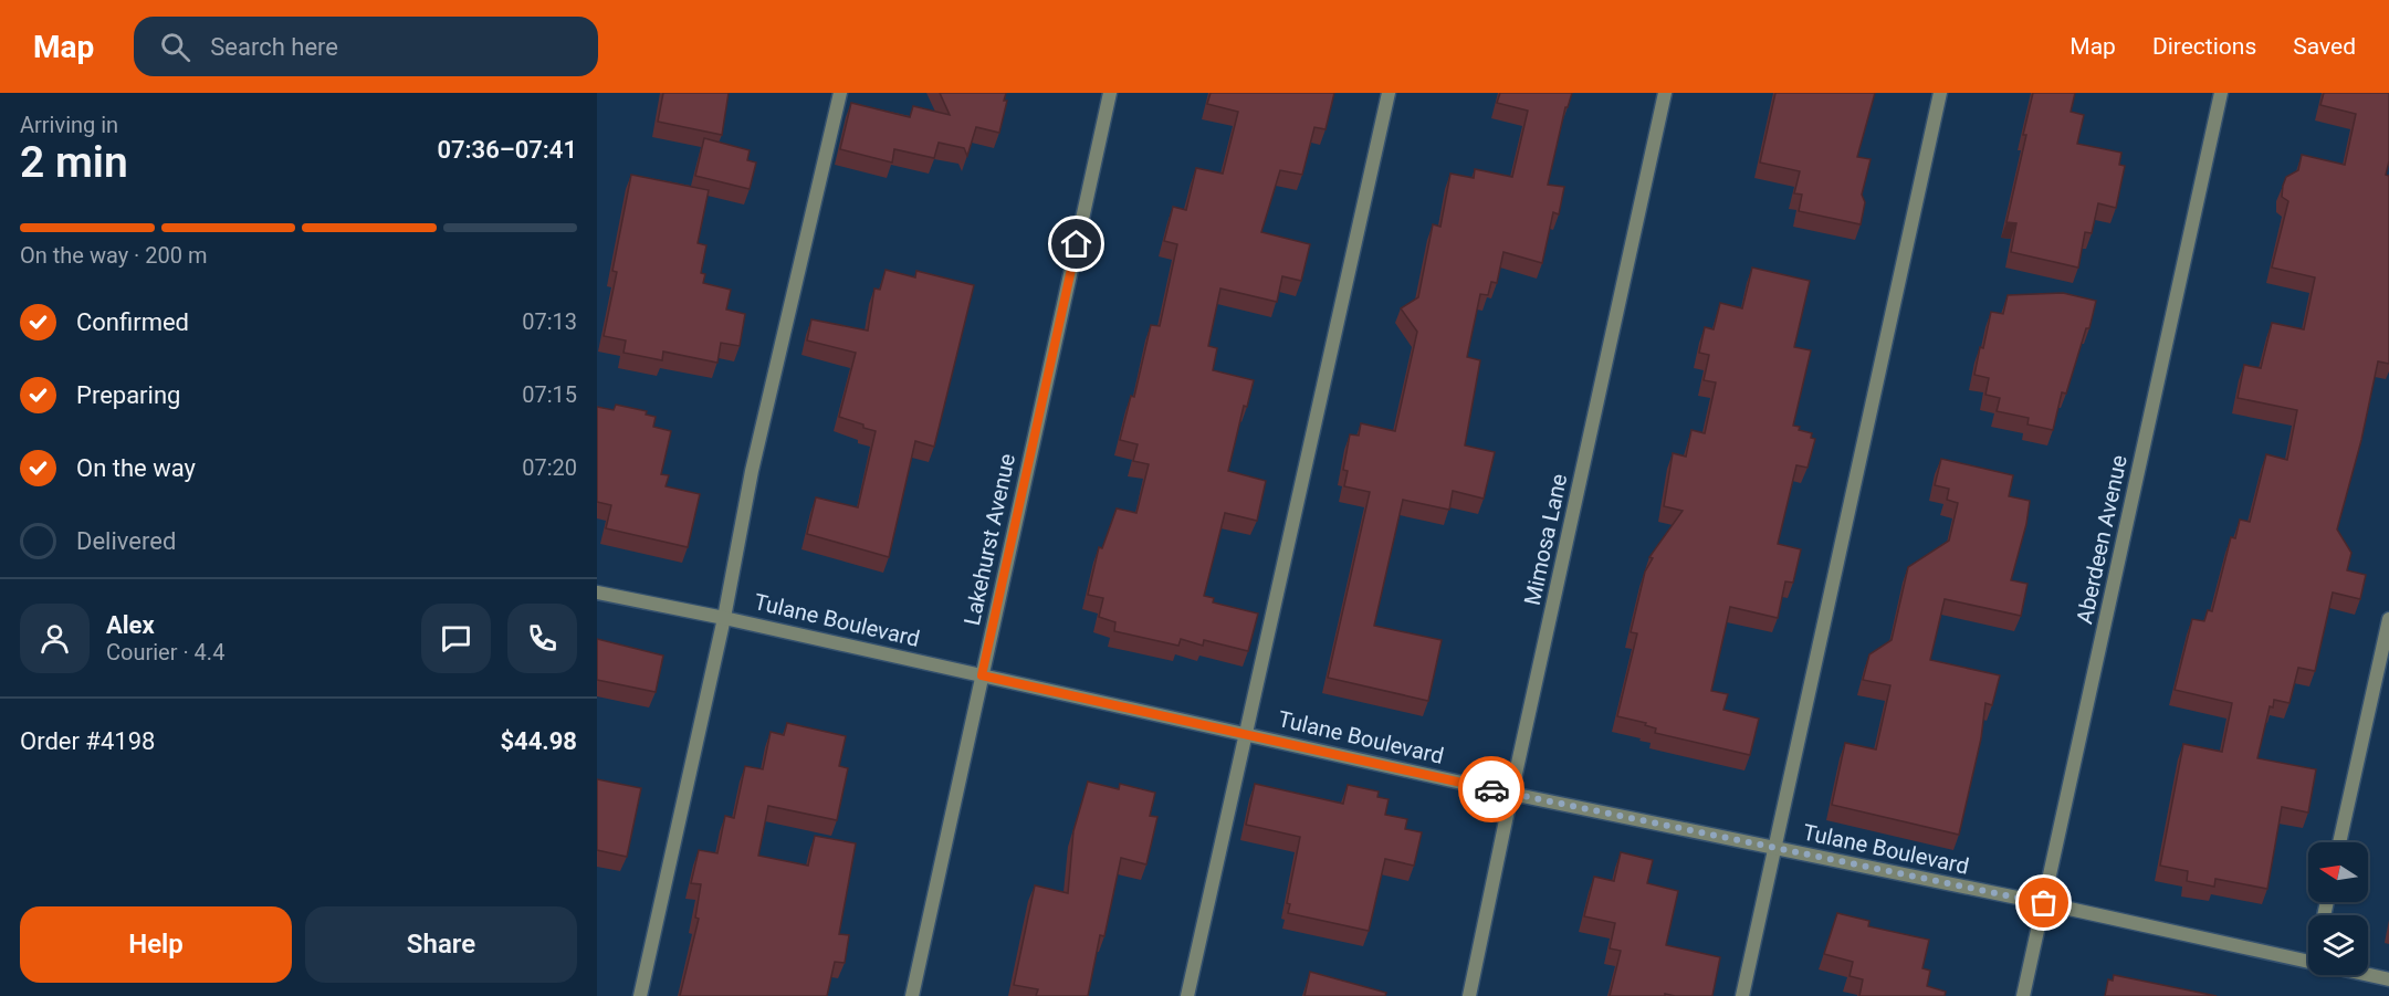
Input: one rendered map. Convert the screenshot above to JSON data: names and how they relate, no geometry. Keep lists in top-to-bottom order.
{
  "streets": {
    "street": [
      "Lakehurst Avenue",
      "Mimosa Lane",
      "Aberdeen Avenue",
      "Tulane Boulevard"
    ]
  },
  "crossings": [
    ["Lakehurst Avenue", "Tulane Boulevard"],
    ["Mimosa Lane", "Tulane Boulevard"],
    ["Aberdeen Avenue", "Tulane Boulevard"]
  ],
  "north": "left",
  "page": {
    "header": "Map",
    "search": "Search here",
    "nav": ["Map", "Directions", "Saved"],
    "heading": ["2 min", "Arriving in", "07:36–07:41"],
    "panel": [
      "Alex",
      "Courier · 4.4",
      "Order #4198",
      "$44.98"
    ],
    "bar": "On the way · 200 m",
    "list": [
      ["Confirmed", "07:13"],
      ["Preparing", "07:15"],
      ["On the way", "07:20"],
      "Delivered"
    ],
    "buttons": ["Help", "Share"]
  }
}
